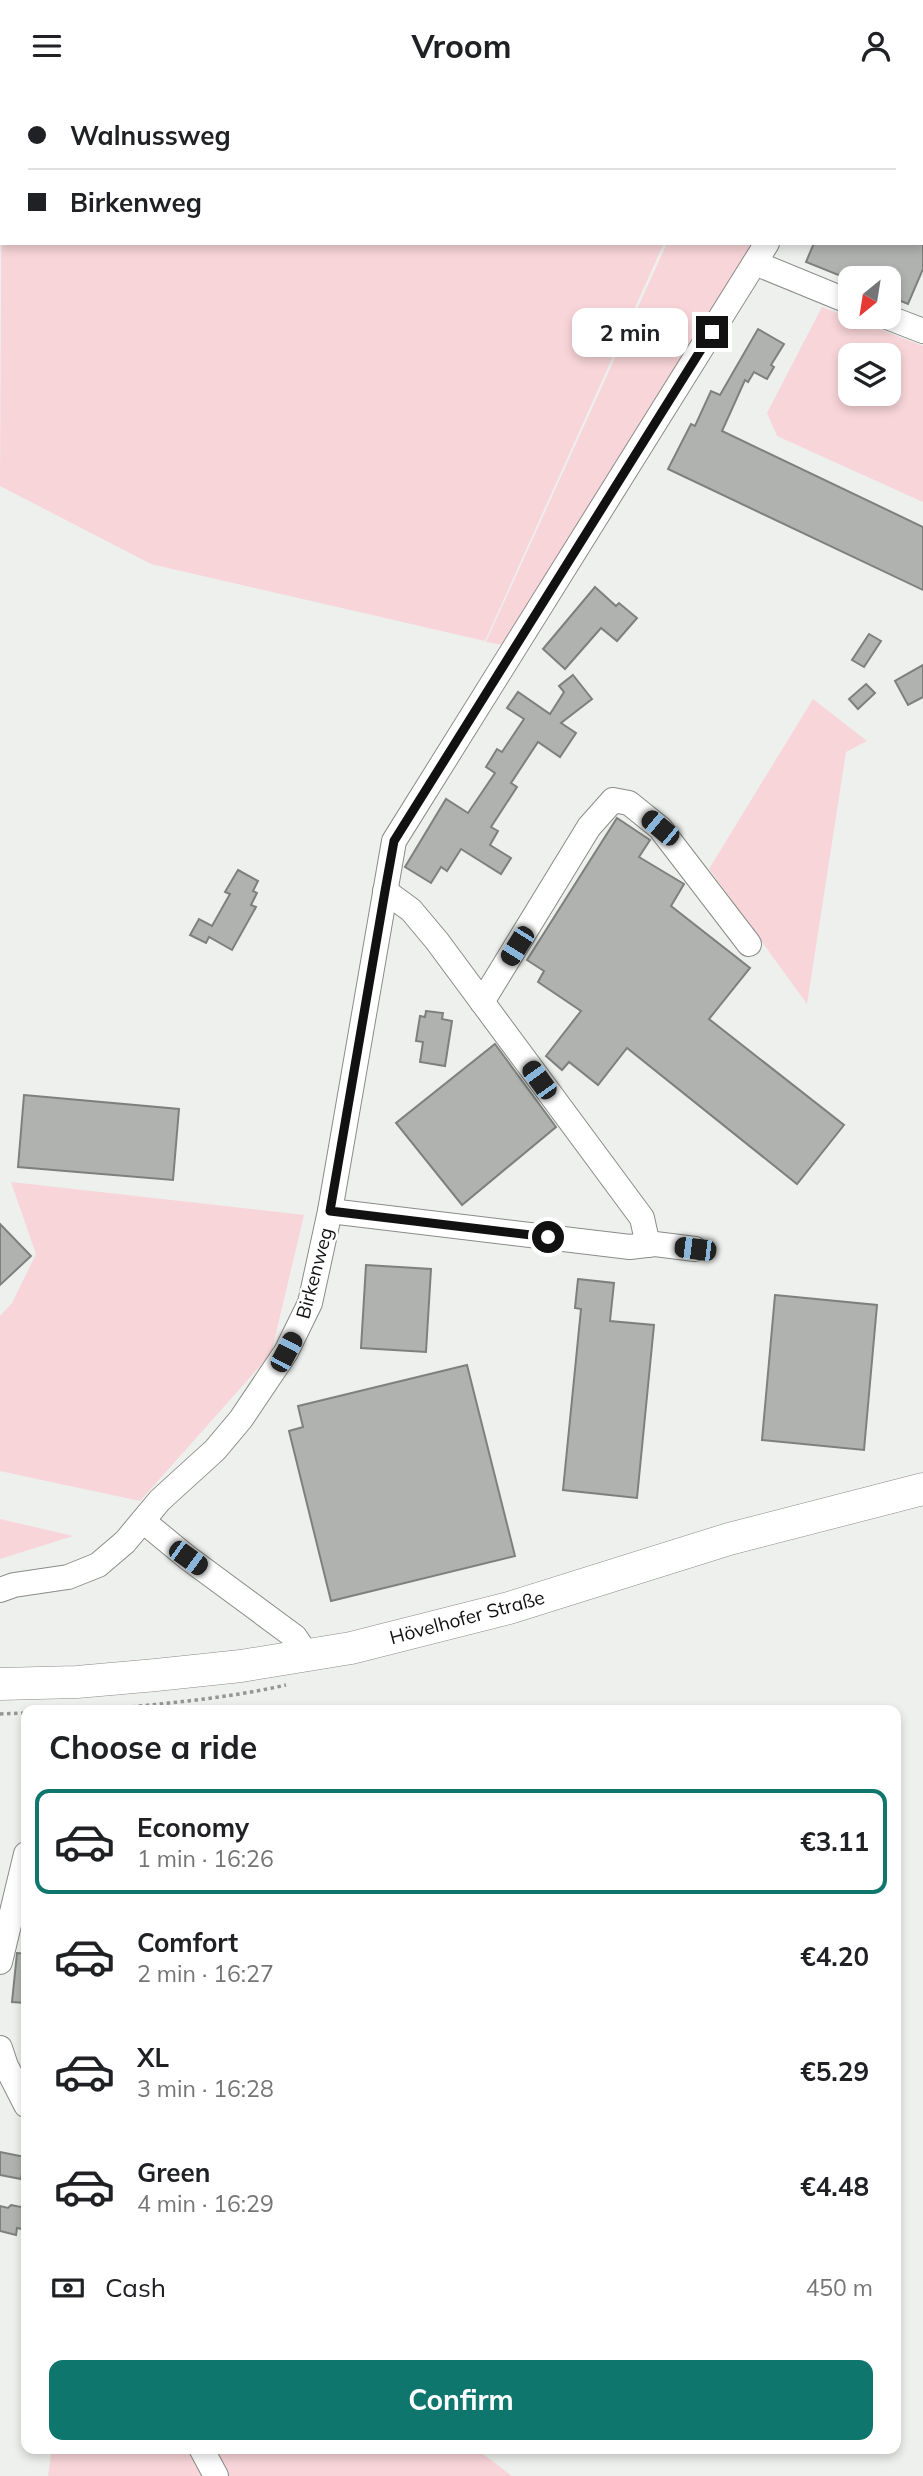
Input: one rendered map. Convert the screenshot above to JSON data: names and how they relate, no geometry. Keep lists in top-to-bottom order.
{
  "streets": {
    "main road": ["Hövelhofer Straße"],
    "street": ["Birkenweg"]
  },
  "north": "bottom left",
  "page": {
    "header": "Vroom",
    "banner": ["Walnussweg", "Birkenweg"],
    "bubble": "2 min",
    "heading": "Choose a ride",
    "list": [
      {
        "name": "Economy",
        "note": "1 min · 16:26",
        "value": "€3.11"
      },
      {
        "name": "Comfort",
        "note": "2 min · 16:27",
        "value": "€4.20"
      },
      {
        "name": "XL",
        "note": "3 min · 16:28",
        "value": "€5.29"
      },
      {
        "name": "Green",
        "note": "4 min · 16:29",
        "value": "€4.48"
      }
    ],
    "pay": ["Cash", "450 m"],
    "buttons": "Confirm"
  }
}
